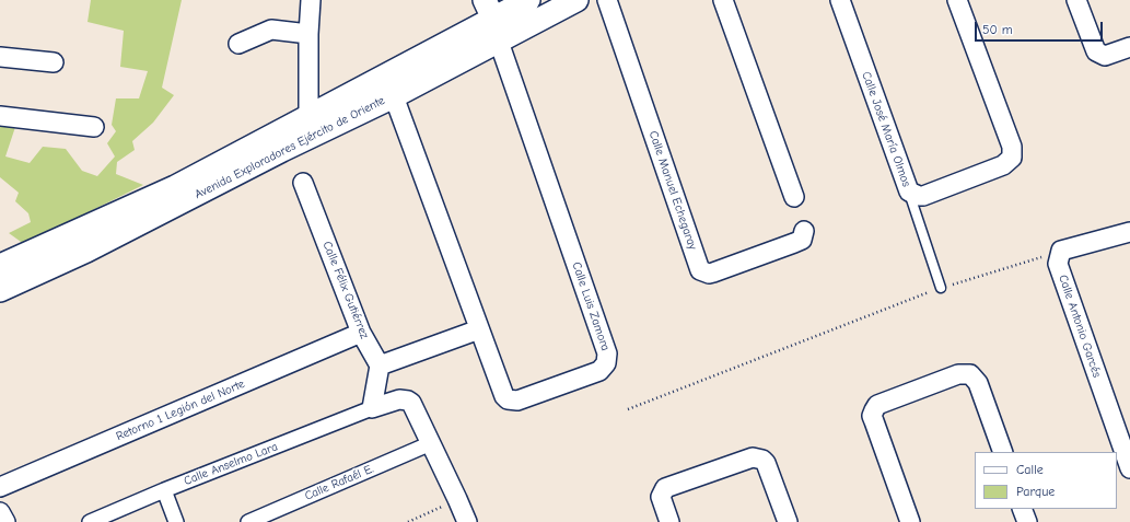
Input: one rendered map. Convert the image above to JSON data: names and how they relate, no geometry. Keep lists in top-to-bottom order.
{
  "streets": {
    "street": [
      "Calle José María Olmos",
      "Avenida Exploradores Ejército de Oriente",
      "Calle Manuel Echegaray",
      "Calle Félix Gutiérrez",
      "Calle Luis Zamora",
      "Calle Antonio Garcés",
      "Retorno 1 Legión del Norte",
      "Calle Anselmo Lara",
      "Calle Rafaél E."
    ]
  },
  "crossings": [
    ["Avenida Exploradores Ejército de Oriente", "Calle Luis Zamora"],
    ["Calle Félix Gutiérrez", "Retorno 1 Legión del Norte"]
  ],
  "legend": ["Calle", "Parque"],
  "scale_bar": "50 m"
}
